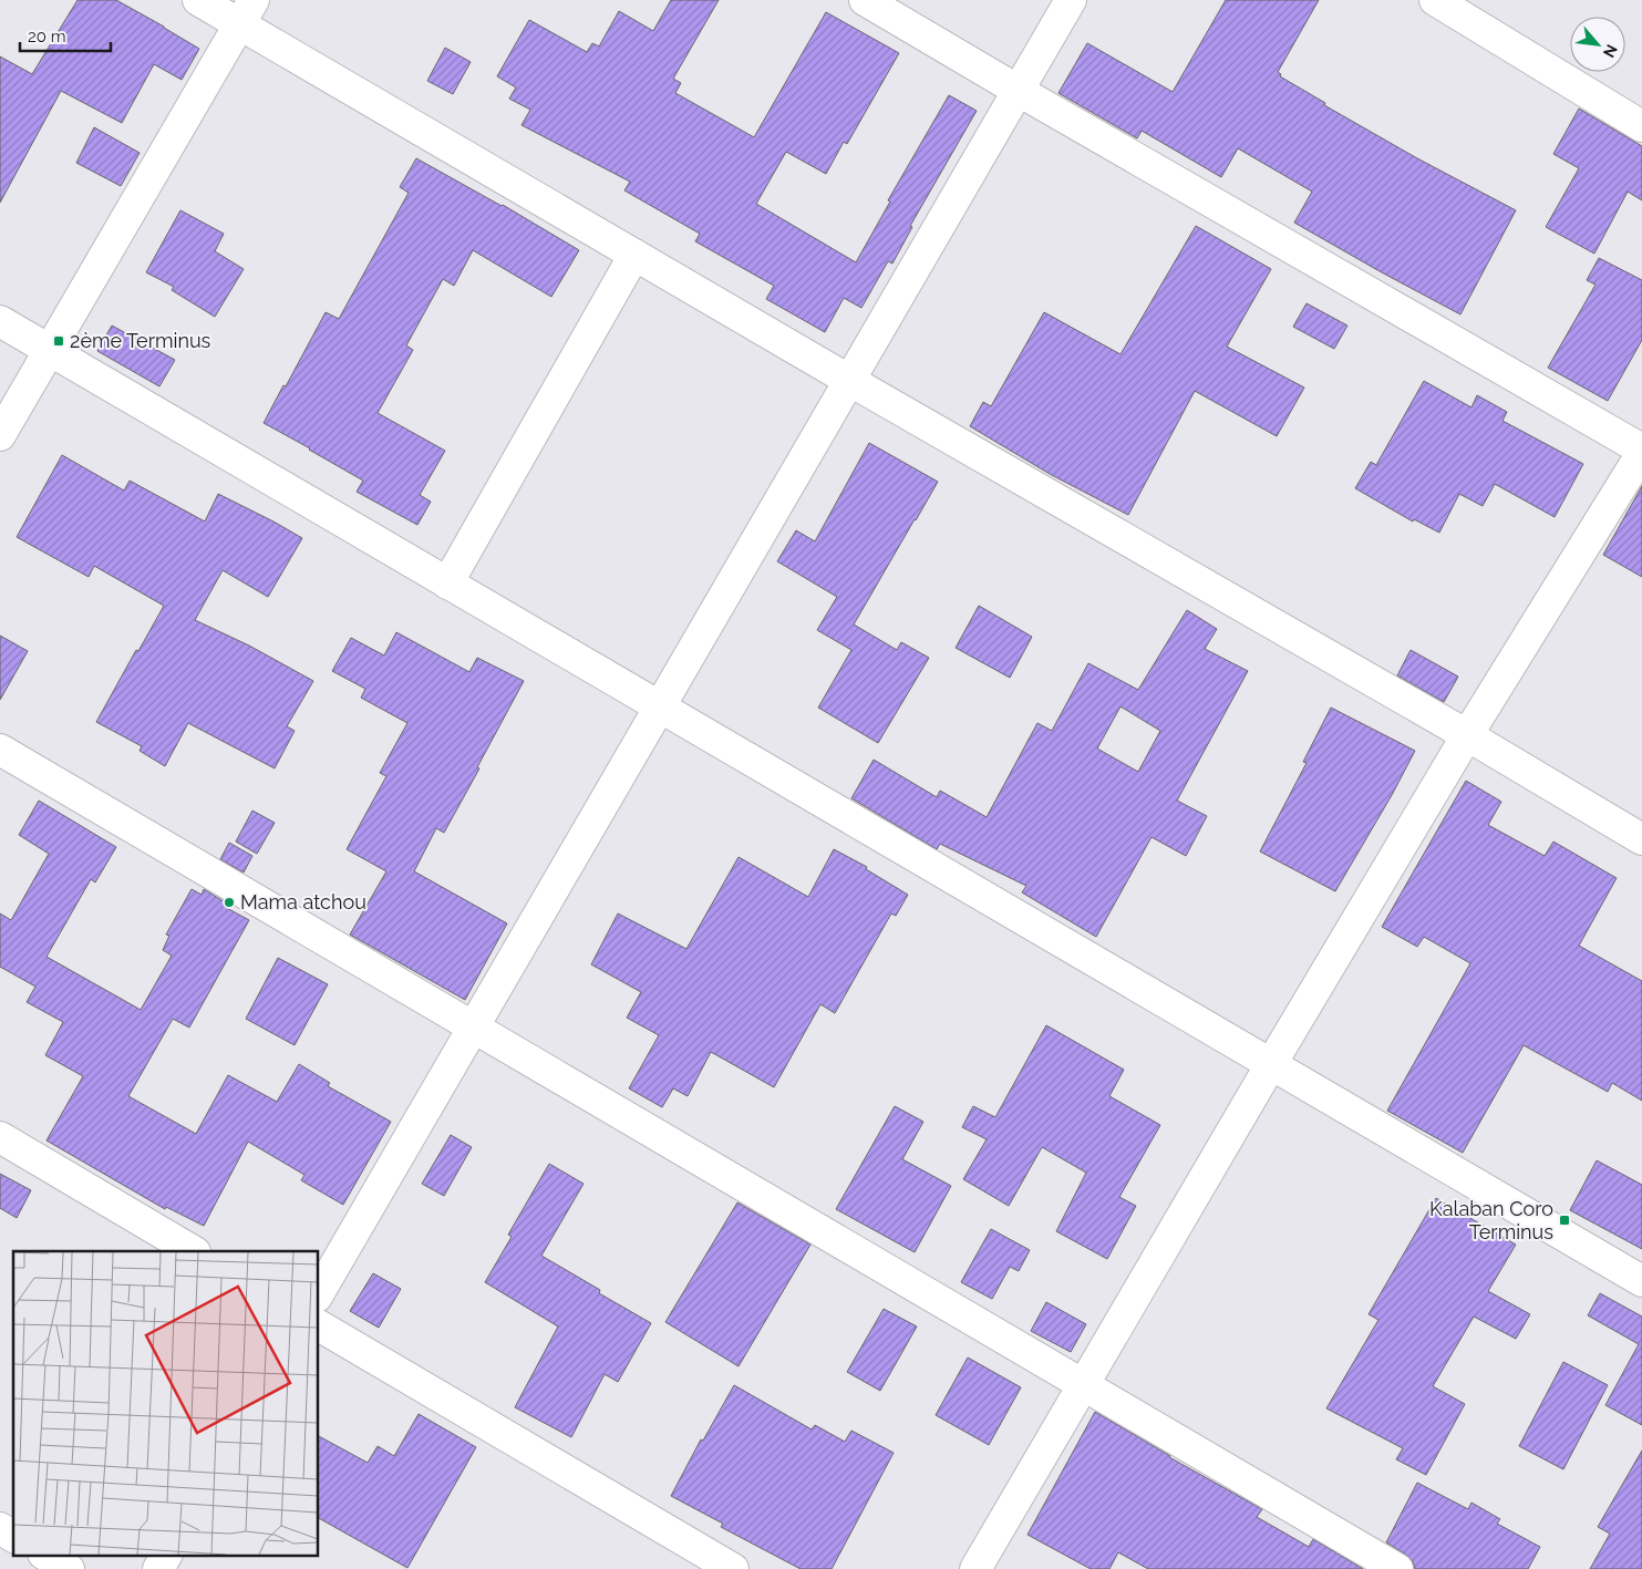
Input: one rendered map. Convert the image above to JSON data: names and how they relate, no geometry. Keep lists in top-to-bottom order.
{
  "places": {
    "transit": ["2ème Terminus", "Kalaban Coro Terminus"],
    "other": ["Mama atchou"]
  },
  "scale_bar": "20 m",
  "north": "bottom right"
}
